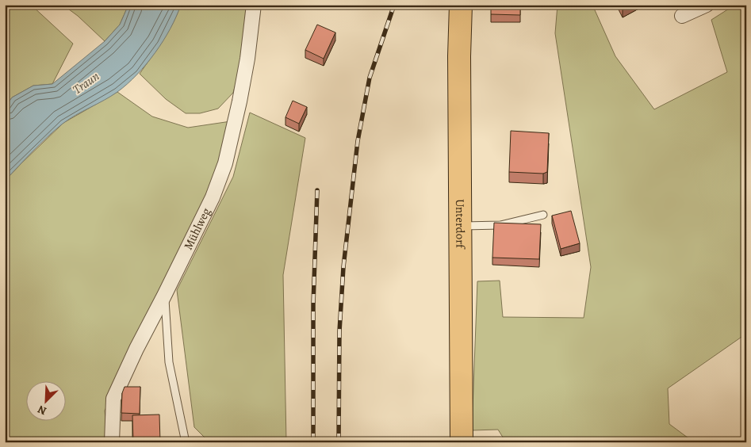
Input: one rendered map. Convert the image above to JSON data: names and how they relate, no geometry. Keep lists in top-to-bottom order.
{
  "streets": {
    "main road": ["Unterdorf"],
    "street": ["Mühlweg"]
  },
  "water": ["Traun"],
  "north": "bottom left"
}
